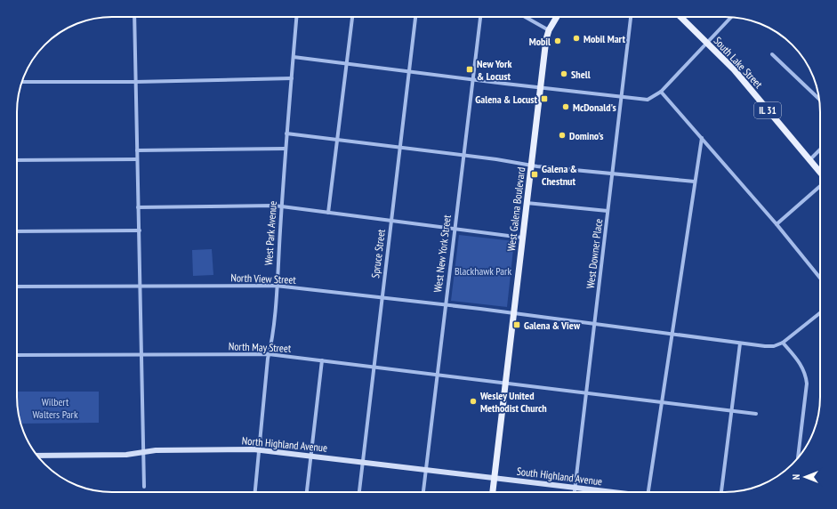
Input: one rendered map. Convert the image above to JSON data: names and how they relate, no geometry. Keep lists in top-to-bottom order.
{
  "streets": {
    "main road": ["South Lake Street", "IL 31", "West Galena Boulevard"],
    "street": [
      "West Park Avenue",
      "Spruce Street",
      "West New York Street",
      "West Downer Place",
      "North View Street",
      "North May Street",
      "North Highland Avenue",
      "South Highland Avenue"
    ]
  },
  "crossings": [
    ["West Galena Boulevard", "North View Street"],
    ["West Galena Boulevard", "North May Street"],
    ["West Galena Boulevard", "North Highland Avenue"],
    ["West Galena Boulevard", "South Highland Avenue"],
    ["West Park Avenue", "North View Street"],
    ["West Park Avenue", "North May Street"],
    ["West Park Avenue", "North Highland Avenue"],
    ["Spruce Street", "North View Street"],
    ["Spruce Street", "North May Street"],
    ["Spruce Street", "North Highland Avenue"],
    ["West New York Street", "North View Street"],
    ["West New York Street", "North May Street"],
    ["West New York Street", "North Highland Avenue"],
    ["West Downer Place", "North View Street"],
    ["West Downer Place", "North May Street"],
    ["West Downer Place", "South Highland Avenue"],
    ["North Highland Avenue", "South Highland Avenue"]
  ],
  "parks": ["Blackhawk Park", "Wilbert Walters Park"],
  "places": {
    "other": [
      "Mobil Mart",
      "Mobil",
      "Shell",
      "McDonald's",
      "Domino's",
      "Wesley United Methodist Church"
    ],
    "transit": [
      "New York & Locust",
      "Galena & Locust",
      "Galena & Chestnut",
      "Galena & View"
    ]
  },
  "north": "left"
}
